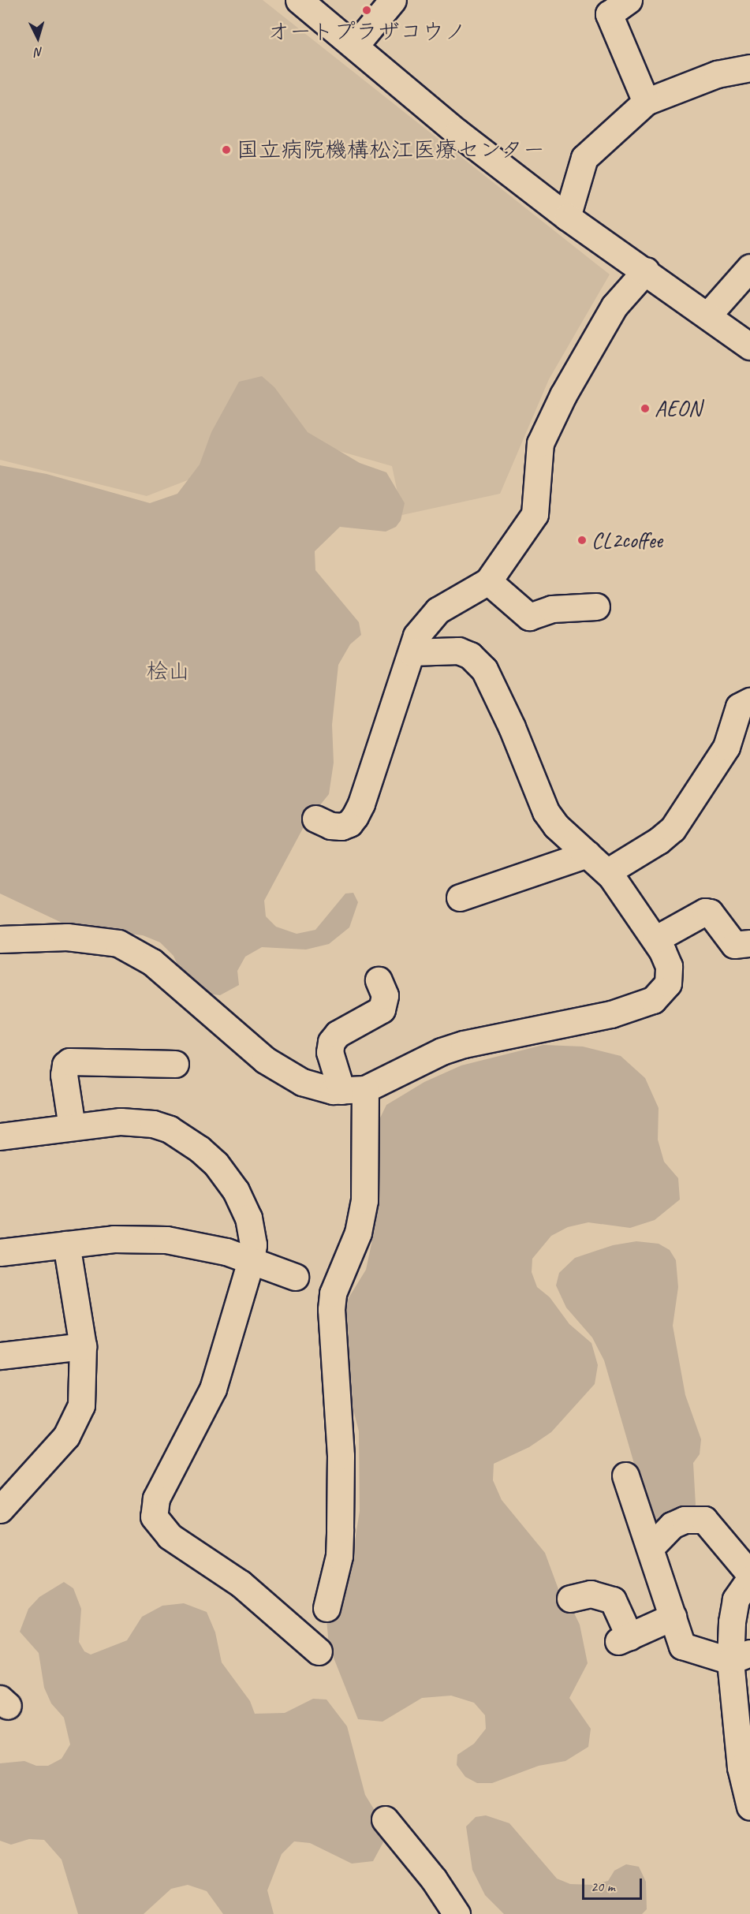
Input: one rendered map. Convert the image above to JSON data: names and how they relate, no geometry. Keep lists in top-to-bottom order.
{
  "parks": ["桧山"],
  "places": [
    "オートプラザコウノ",
    "国立病院機構松江医療センター",
    "AEON",
    "CL2coffee"
  ],
  "scale_bar": "20 m",
  "north": "bottom"
}
